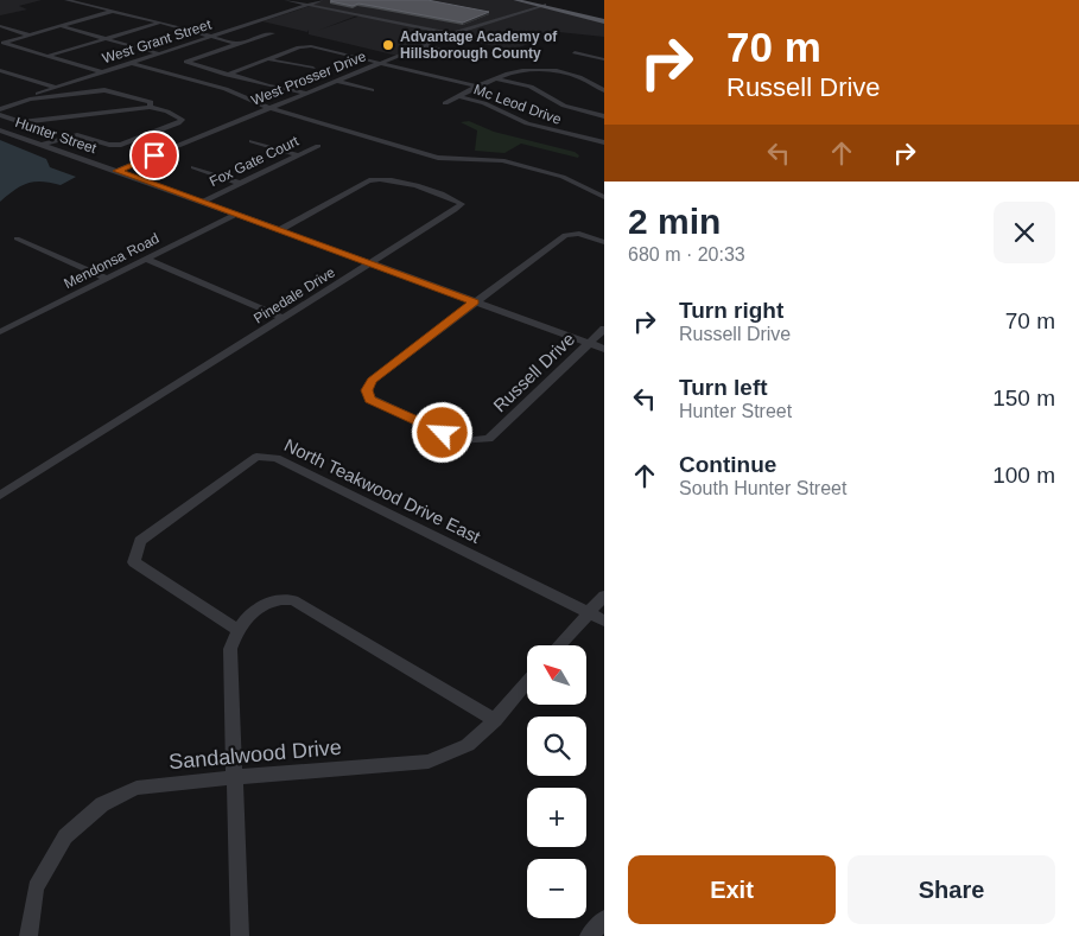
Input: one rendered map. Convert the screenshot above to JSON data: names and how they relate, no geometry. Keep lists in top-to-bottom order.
{
  "streets": {
    "street": [
      "West Grant Street",
      "West Prosser Drive",
      "Mc Leod Drive",
      "Hunter Street",
      "Fox Gate Court",
      "Mendonsa Road",
      "Pinedale Drive",
      "Russell Drive",
      "North Teakwood Drive East",
      "Sandalwood Drive"
    ]
  },
  "crossings": [
    ["West Prosser Drive", "Hunter Street"],
    ["Hunter Street", "Fox Gate Court"],
    ["Hunter Street", "Mendonsa Road"],
    ["Hunter Street", "Pinedale Drive"]
  ],
  "places": ["Advantage Academy of Hillsborough County"],
  "north": "top left",
  "page": {
    "turn": ["70 m", "Russell Drive"],
    "heading": ["2 min", "680 m · 20:33"],
    "list": [
      {
        "name": "Turn right",
        "note": "Russell Drive",
        "value": "70 m"
      },
      {
        "name": "Turn left",
        "note": "Hunter Street",
        "value": "150 m"
      },
      {
        "name": "Continue",
        "note": "South Hunter Street",
        "value": "100 m"
      }
    ],
    "map_buttons": ["+", "−"],
    "buttons": ["Exit", "Share"]
  }
}
